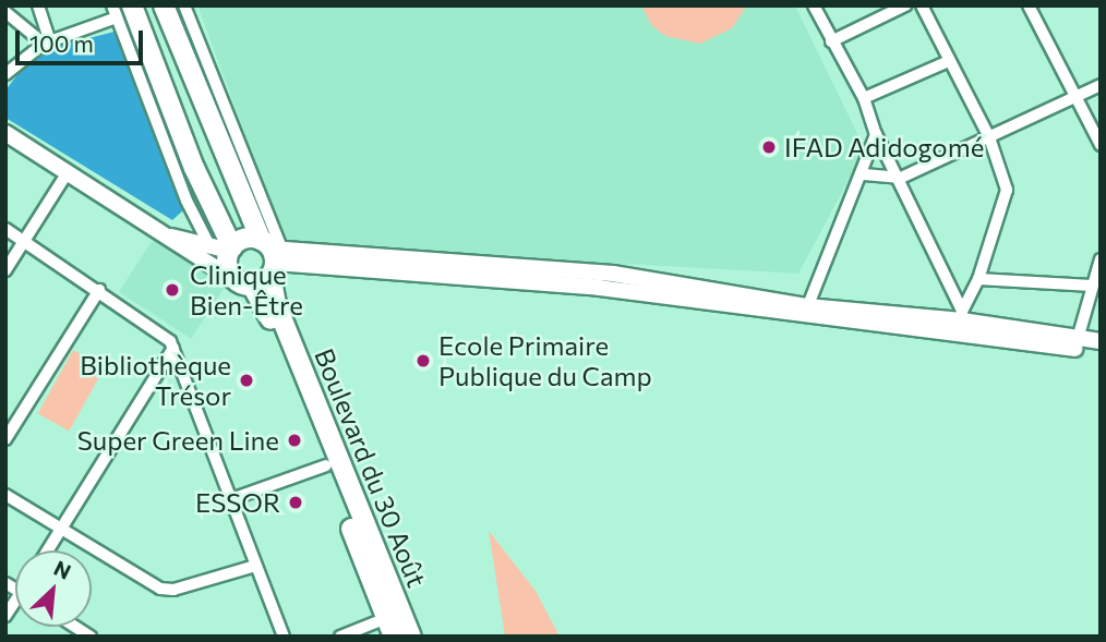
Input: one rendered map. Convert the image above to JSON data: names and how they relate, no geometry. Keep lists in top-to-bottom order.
{
  "streets": {
    "highway": ["Boulevard du 30 Août"]
  },
  "places": [
    "IFAD Adidogomé",
    "Clinique Bien-Être",
    "Ecole Primaire Publique du Camp",
    "Bibliothèque Trésor",
    "Super Green Line",
    "ESSOR"
  ],
  "scale_bar": "100 m",
  "north": "top right"
}
